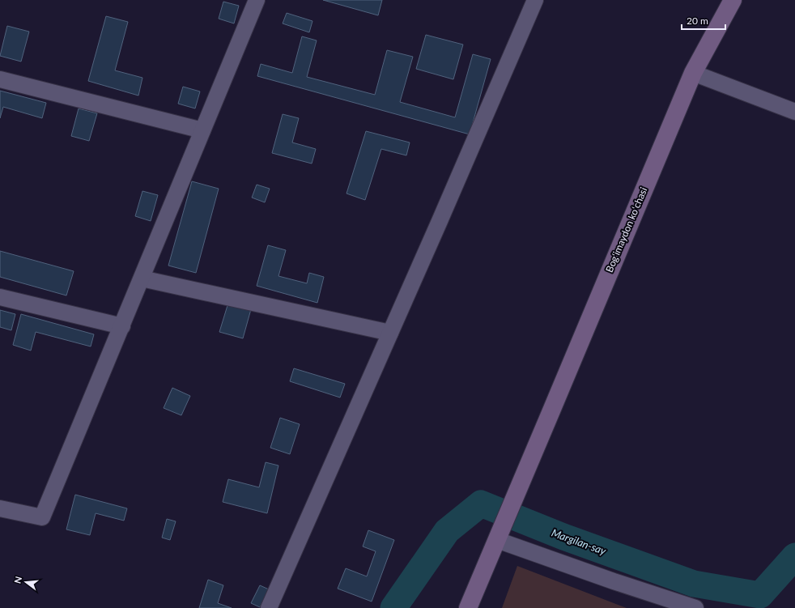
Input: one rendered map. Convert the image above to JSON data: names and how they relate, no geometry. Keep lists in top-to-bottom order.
{
  "streets": {
    "main road": ["Bogʻimaydon koʻchasi"]
  },
  "water": ["Margilan-say"],
  "scale_bar": "20 m",
  "north": "left"
}
